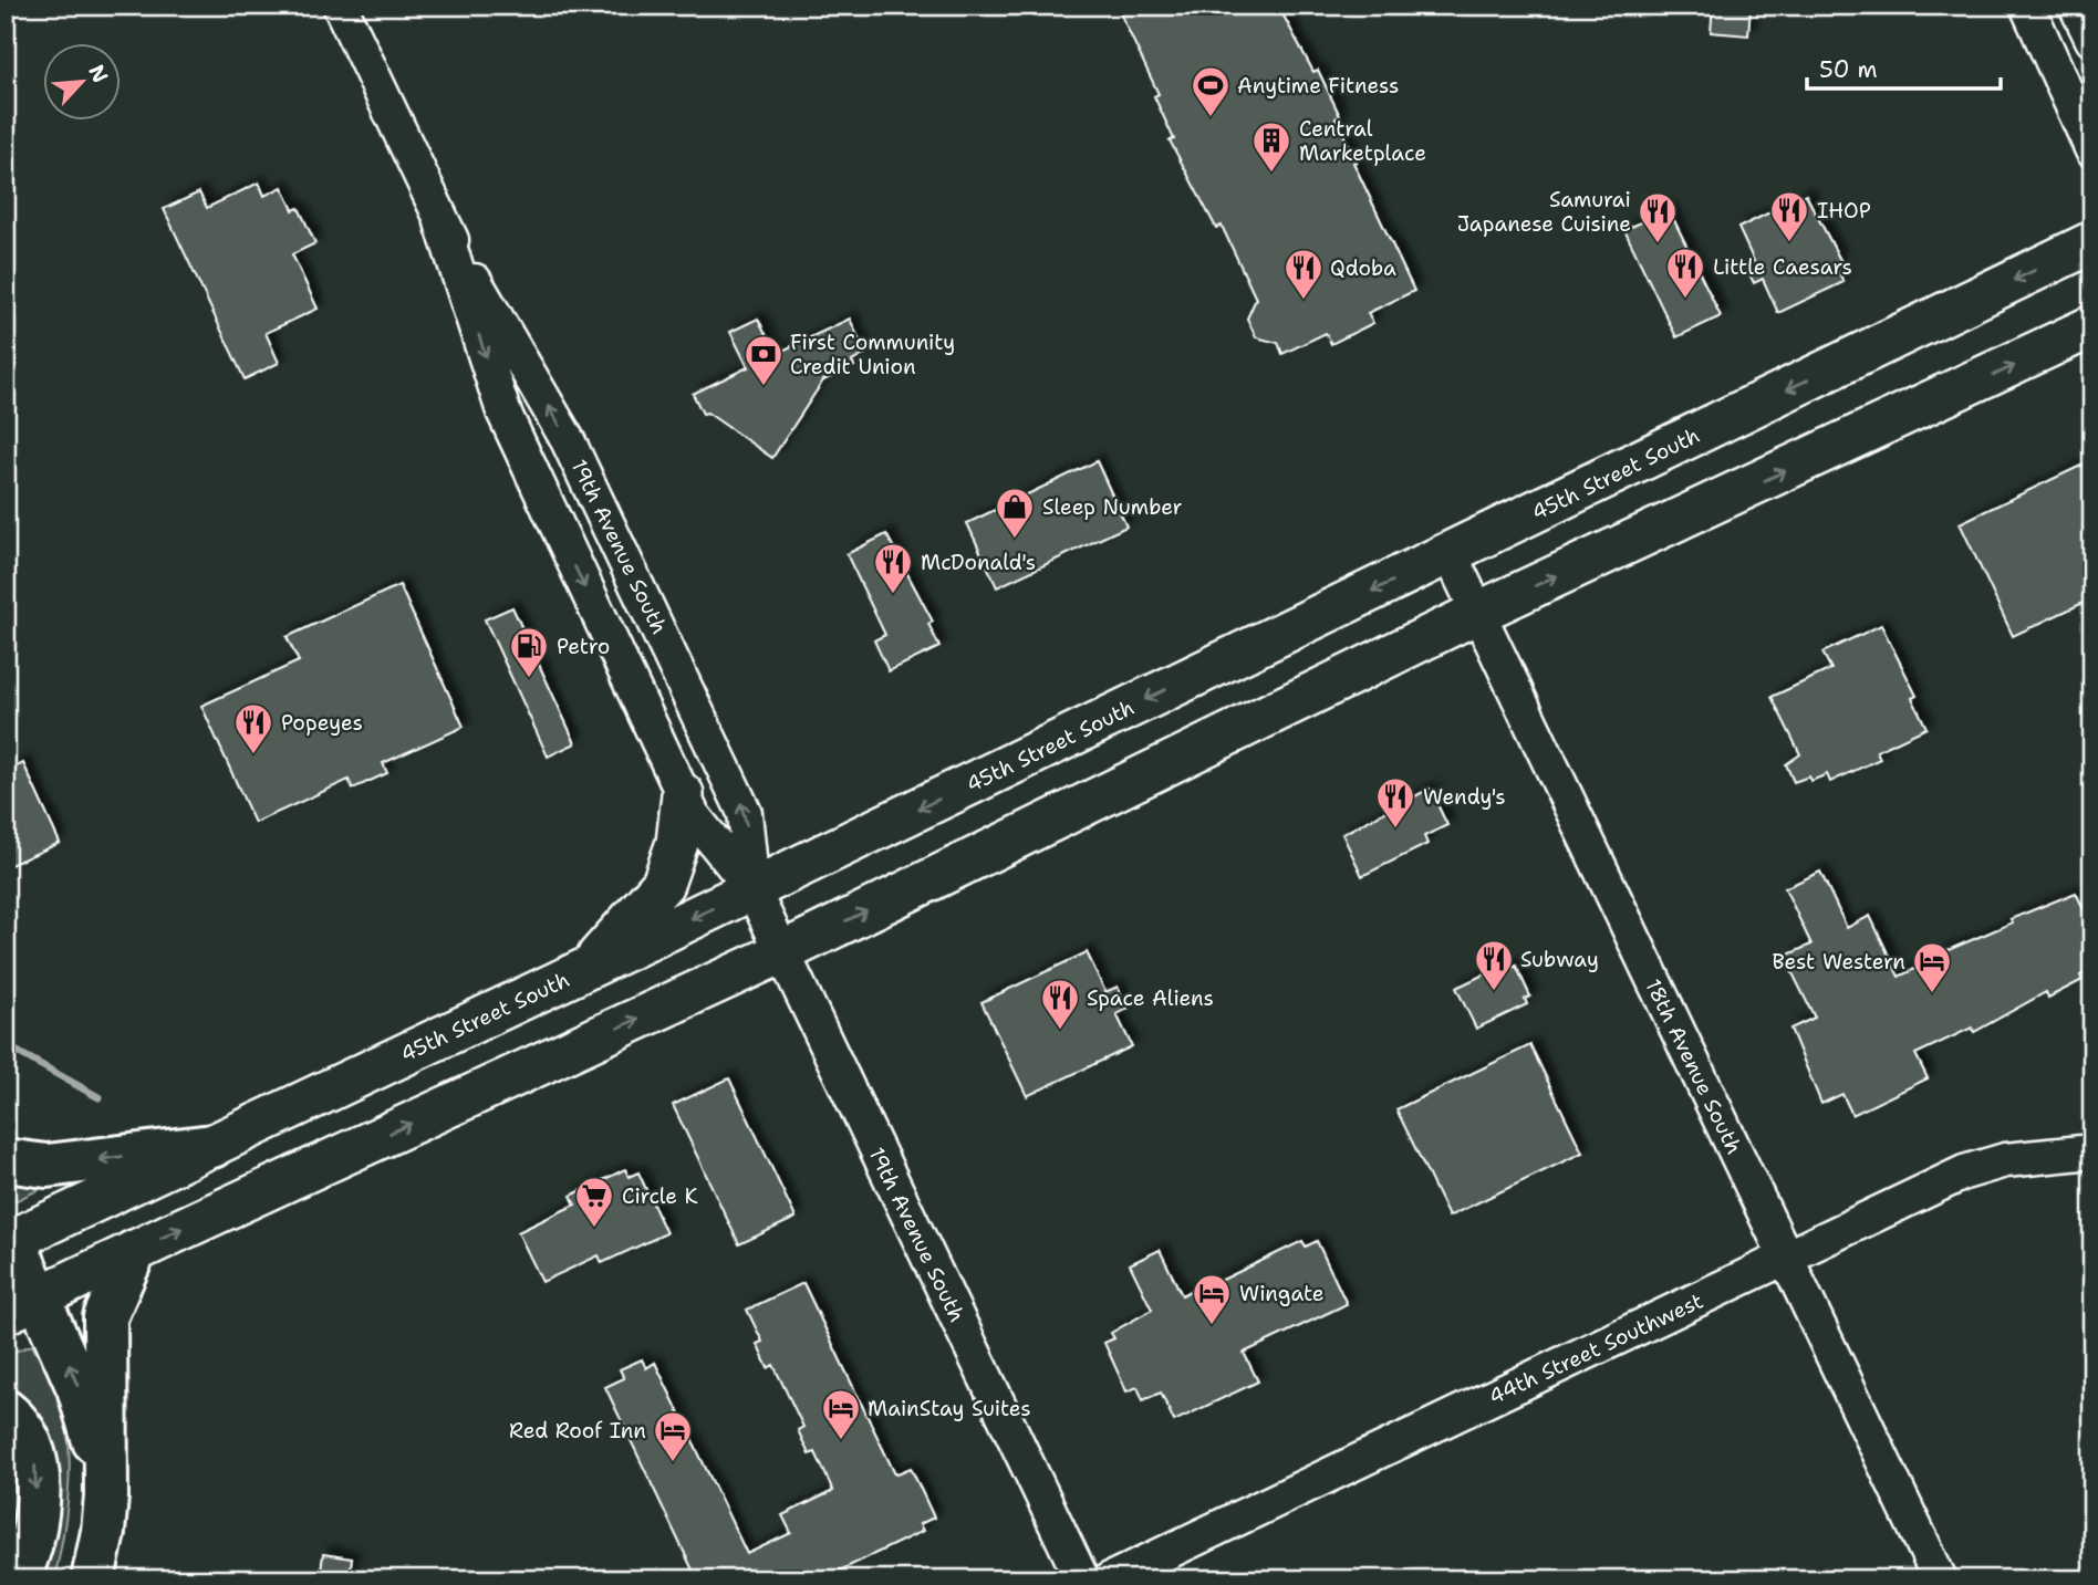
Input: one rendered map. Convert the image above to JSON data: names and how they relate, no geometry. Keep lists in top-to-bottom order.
{
  "streets": {
    "main road": ["45th Street South"],
    "street": ["19th Avenue South", "18th Avenue South", "44th Street Southwest"]
  },
  "crossings": [
    ["45th Street South", "19th Avenue South"],
    ["45th Street South", "18th Avenue South"],
    ["18th Avenue South", "44th Street Southwest"]
  ],
  "places": {
    "sports": ["Anytime Fitness"],
    "building": ["Central Marketplace"],
    "restaurant": [
      "IHOP",
      "Samurai Japanese Cuisine",
      "Little Caesars",
      "Qdoba",
      "McDonald's",
      "Popeyes",
      "Wendy's",
      "Subway",
      "Space Aliens"
    ],
    "bank": ["First Community Credit Union"],
    "shop": ["Sleep Number"],
    "fuel station": ["Petro"],
    "hotel": [
      "Best Western",
      "Wingate",
      "MainStay Suites",
      "Red Roof Inn"
    ],
    "supermarket": ["Circle K"]
  },
  "scale_bar": "50 m",
  "north": "top right"
}
